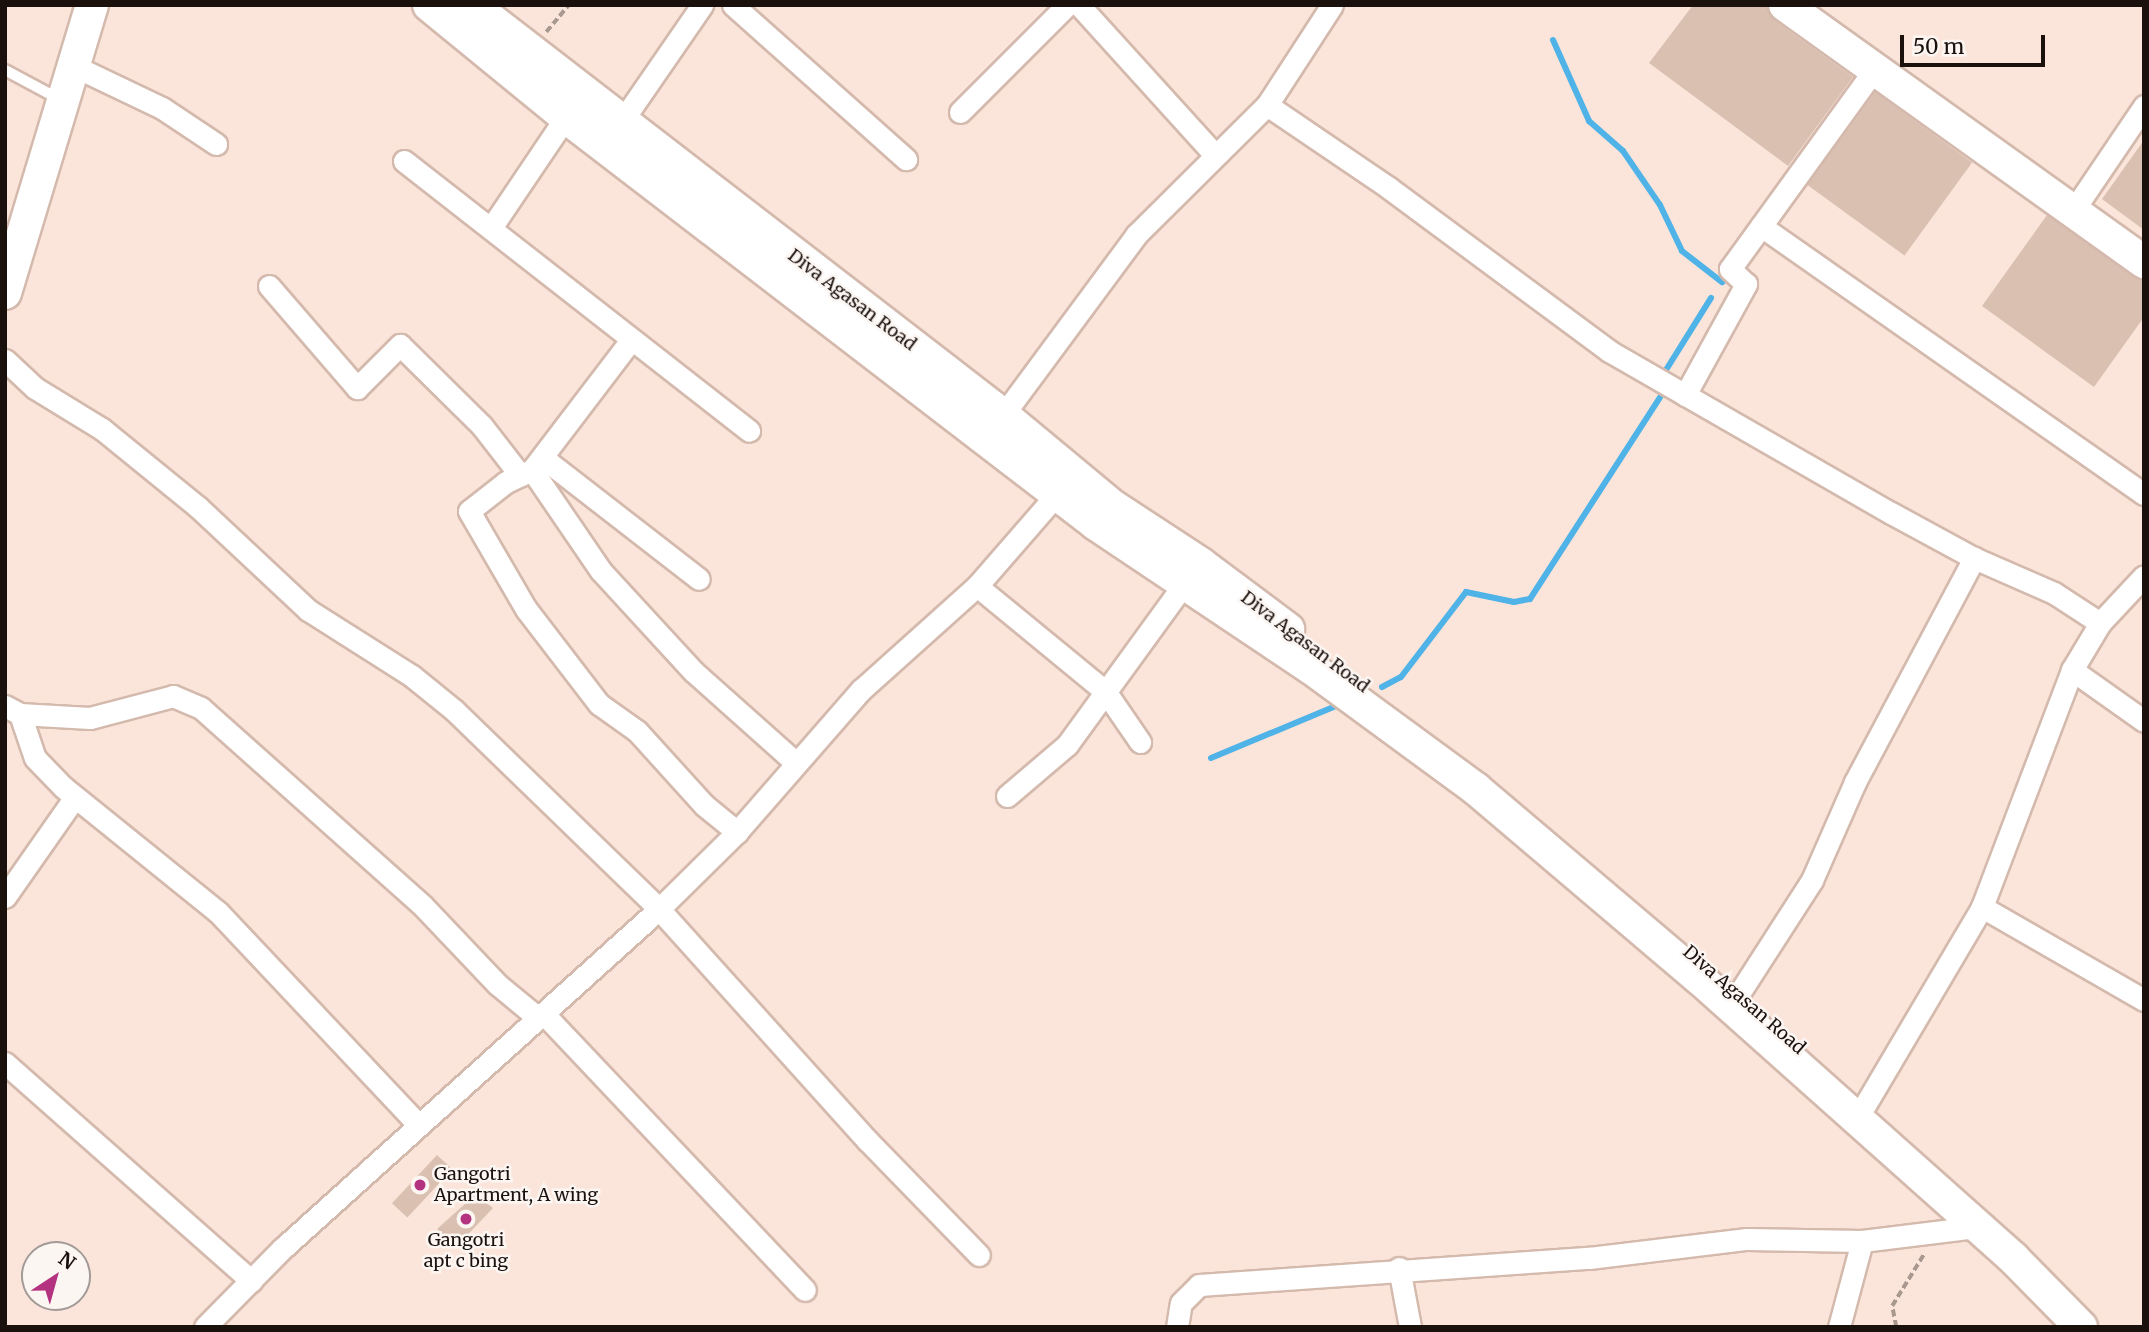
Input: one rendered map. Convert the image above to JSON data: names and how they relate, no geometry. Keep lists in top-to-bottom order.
{
  "streets": {
    "street": ["Diva Agasan Road"]
  },
  "places": ["Gangotri Apartment, A wing", "Gangotri apt c bing"],
  "scale_bar": "50 m",
  "north": "top right"
}
